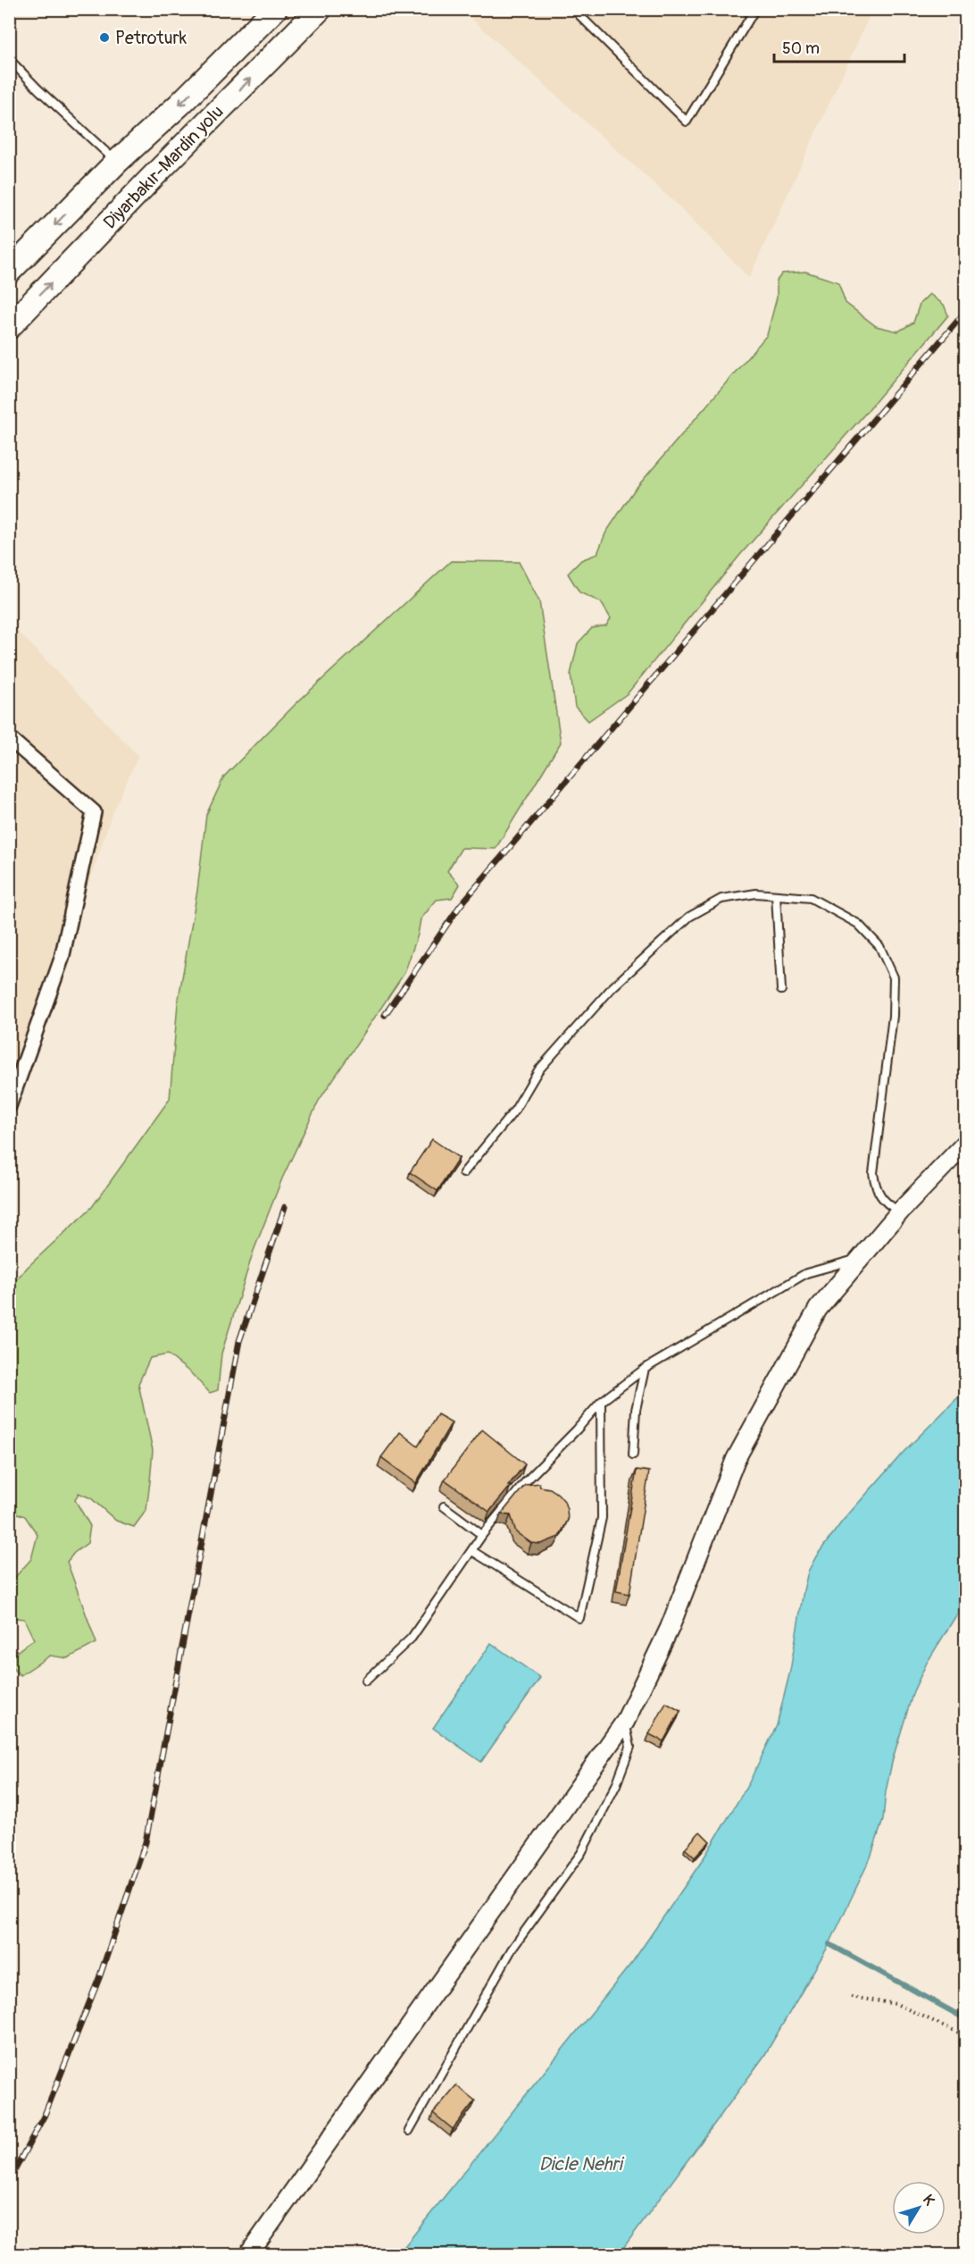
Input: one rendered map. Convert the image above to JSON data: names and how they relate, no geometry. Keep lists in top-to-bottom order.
{
  "streets": {
    "highway": ["Diyarbakır-Mardin yolu"]
  },
  "water": ["Dicle Nehri"],
  "places": ["Petroturk"],
  "scale_bar": "50 m",
  "north": "top right"
}
